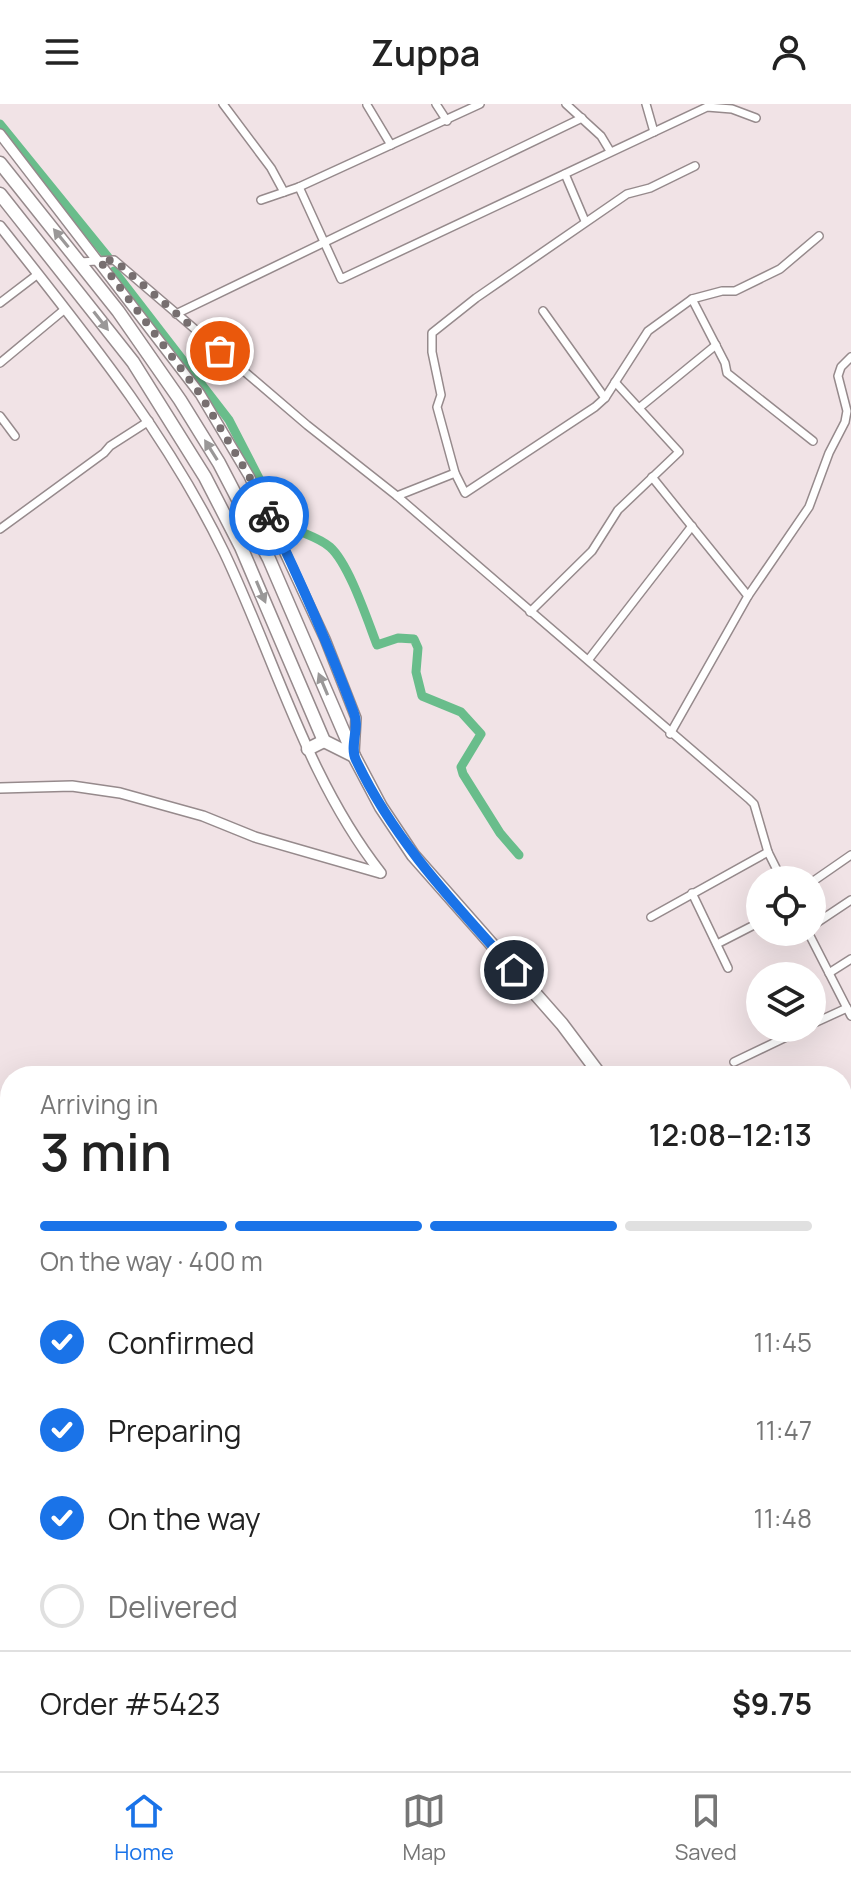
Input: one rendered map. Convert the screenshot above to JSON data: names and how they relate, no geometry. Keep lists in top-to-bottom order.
{
  "page": {
    "header": "Zuppa",
    "heading": ["3 min", "Arriving in", "12:08–12:13"],
    "panel": ["Order #5423", "$9.75"],
    "bar": "On the way · 400 m",
    "list": [
      ["Confirmed", "11:45"],
      ["Preparing", "11:47"],
      ["On the way", "11:48"],
      "Delivered"
    ],
    "tabs": ["Home", "Map", "Saved"]
  }
}
